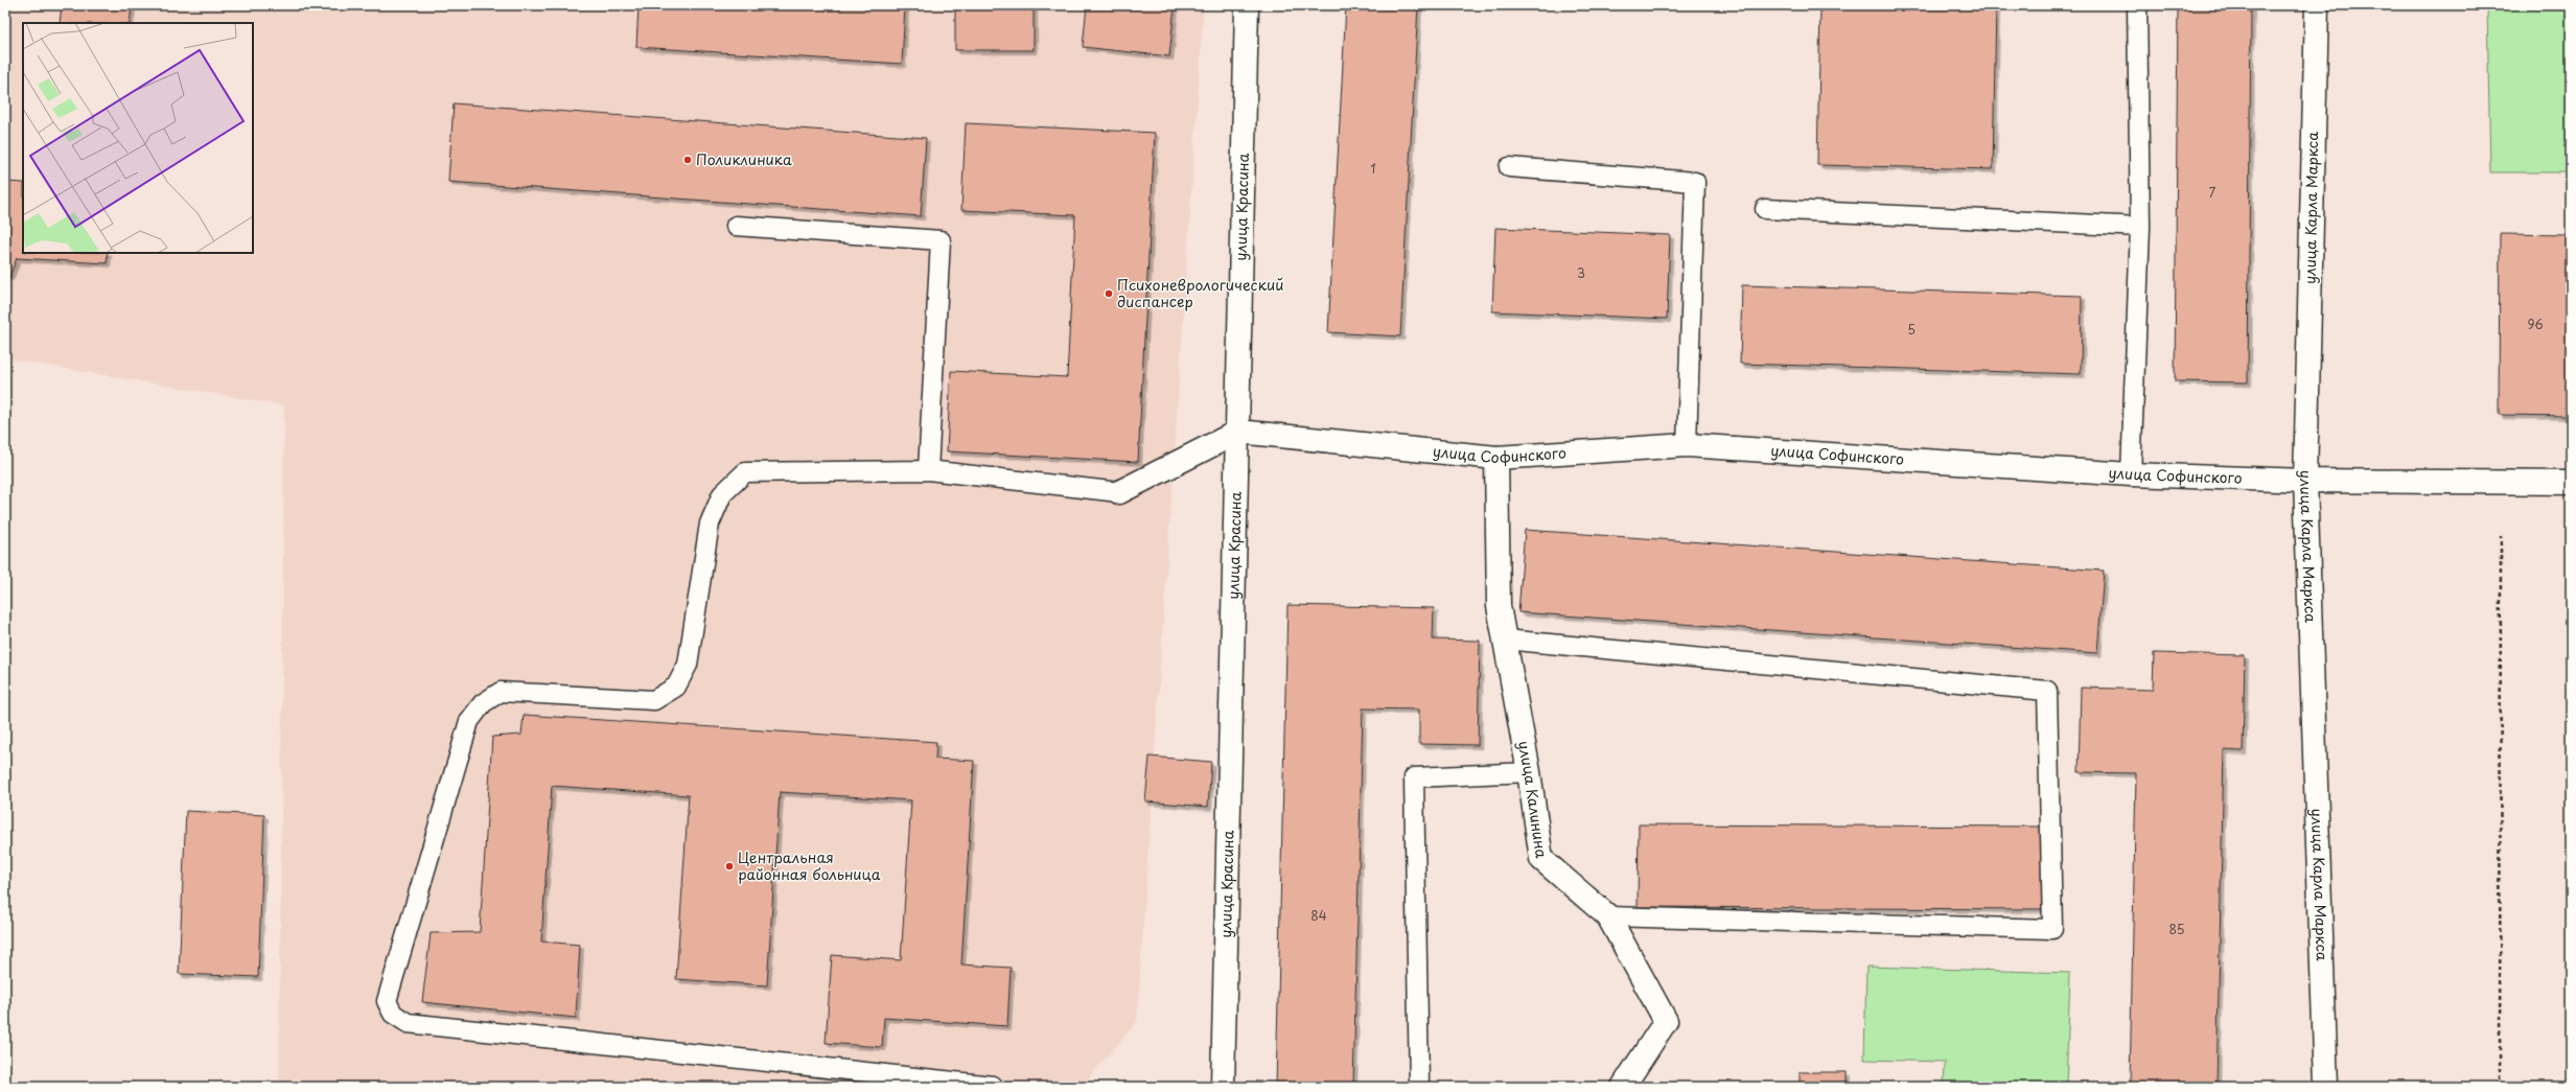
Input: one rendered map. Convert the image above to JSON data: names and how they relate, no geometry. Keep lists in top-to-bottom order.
{
  "streets": {
    "street": [
      "улица Красина",
      "улица Карла Маркса",
      "улица Софинского",
      "улица Калинина"
    ]
  },
  "crossings": [
    ["улица Красина", "улица Софинского"],
    ["улица Карла Маркса", "улица Софинского"],
    ["улица Софинского", "улица Калинина"]
  ],
  "places": ["Поликлиника", "Психоневрологический диспансер", "Центральная районная больница"],
  "house_numbers": [
    "1",
    "7",
    "3",
    "96",
    "5",
    "84",
    "85"
  ]
}
